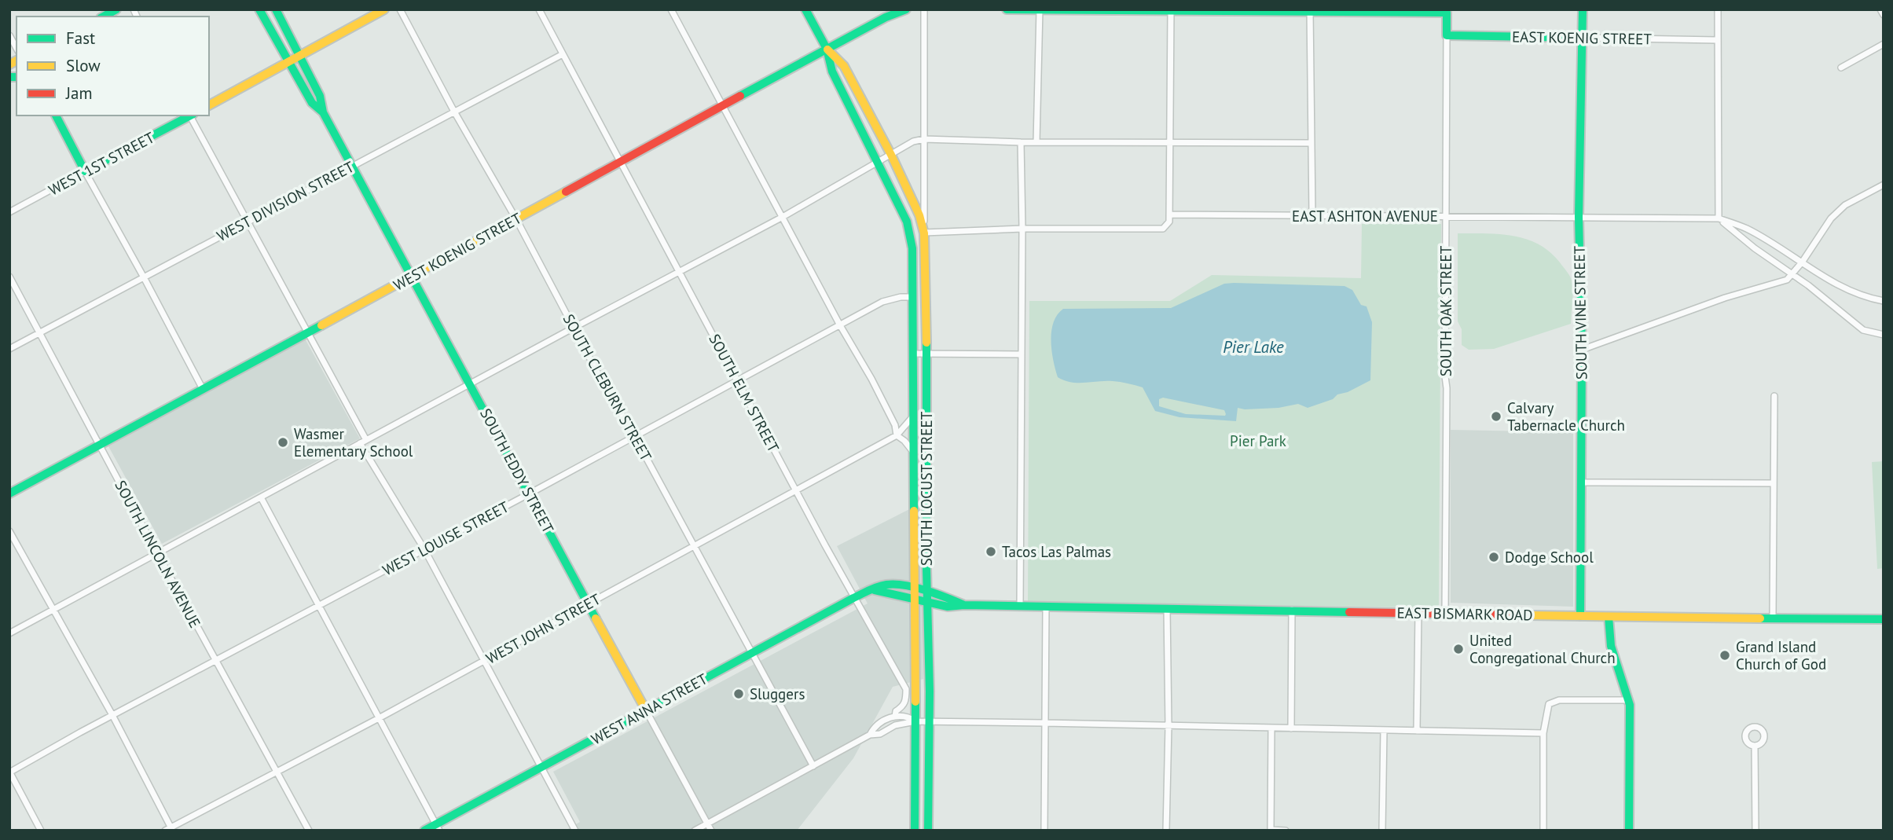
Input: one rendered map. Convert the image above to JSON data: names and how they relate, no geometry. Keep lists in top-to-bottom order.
{
  "streets": {
    "main road": [
      "EAST KOENIG STREET",
      "WEST 1ST STREET",
      "WEST KOENIG STREET",
      "SOUTH OAK STREET",
      "SOUTH VINE STREET",
      "SOUTH EDDY STREET",
      "SOUTH LOCUST STREET",
      "EAST BISMARK ROAD",
      "WEST ANNA STREET"
    ],
    "street": [
      "WEST DIVISION STREET",
      "EAST ASHTON AVENUE",
      "SOUTH CLEBURN STREET",
      "SOUTH ELM STREET",
      "WEST LOUISE STREET",
      "SOUTH LINCOLN AVENUE",
      "WEST JOHN STREET"
    ]
  },
  "crossings": [
    ["EAST KOENIG STREET", "SOUTH OAK STREET"],
    ["EAST KOENIG STREET", "SOUTH VINE STREET"],
    ["WEST DIVISION STREET", "SOUTH CLEBURN STREET"],
    ["WEST DIVISION STREET", "SOUTH ELM STREET"],
    ["WEST DIVISION STREET", "SOUTH EDDY STREET"],
    ["WEST DIVISION STREET", "SOUTH LINCOLN AVENUE"],
    ["EAST ASHTON AVENUE", "SOUTH OAK STREET"],
    ["EAST ASHTON AVENUE", "SOUTH VINE STREET"],
    ["WEST KOENIG STREET", "SOUTH CLEBURN STREET"],
    ["WEST KOENIG STREET", "SOUTH ELM STREET"],
    ["WEST KOENIG STREET", "SOUTH EDDY STREET"],
    ["WEST KOENIG STREET", "SOUTH LOCUST STREET"],
    ["WEST KOENIG STREET", "SOUTH LINCOLN AVENUE"],
    ["SOUTH OAK STREET", "EAST BISMARK ROAD"],
    ["SOUTH VINE STREET", "EAST BISMARK ROAD"],
    ["SOUTH CLEBURN STREET", "WEST LOUISE STREET"],
    ["SOUTH CLEBURN STREET", "WEST JOHN STREET"],
    ["SOUTH CLEBURN STREET", "WEST ANNA STREET"],
    ["SOUTH ELM STREET", "WEST LOUISE STREET"],
    ["SOUTH ELM STREET", "WEST JOHN STREET"],
    ["SOUTH ELM STREET", "WEST ANNA STREET"],
    ["SOUTH EDDY STREET", "WEST LOUISE STREET"],
    ["SOUTH EDDY STREET", "WEST JOHN STREET"],
    ["SOUTH EDDY STREET", "WEST ANNA STREET"],
    ["SOUTH LOCUST STREET", "WEST LOUISE STREET"],
    ["SOUTH LOCUST STREET", "EAST BISMARK ROAD"],
    ["SOUTH LOCUST STREET", "WEST JOHN STREET"],
    ["SOUTH LOCUST STREET", "WEST ANNA STREET"],
    ["WEST LOUISE STREET", "SOUTH LINCOLN AVENUE"],
    ["SOUTH LINCOLN AVENUE", "WEST JOHN STREET"],
    ["EAST BISMARK ROAD", "WEST ANNA STREET"]
  ],
  "water": ["Pier Lake"],
  "parks": ["Pier Park"],
  "places": [
    "Calvary Tabernacle Church",
    "Wasmer Elementary School",
    "Tacos Las Palmas",
    "Dodge School",
    "United Congregational Church",
    "Grand Island Church of God",
    "Sluggers"
  ],
  "legend": ["Fast", "Slow", "Jam"]
}
